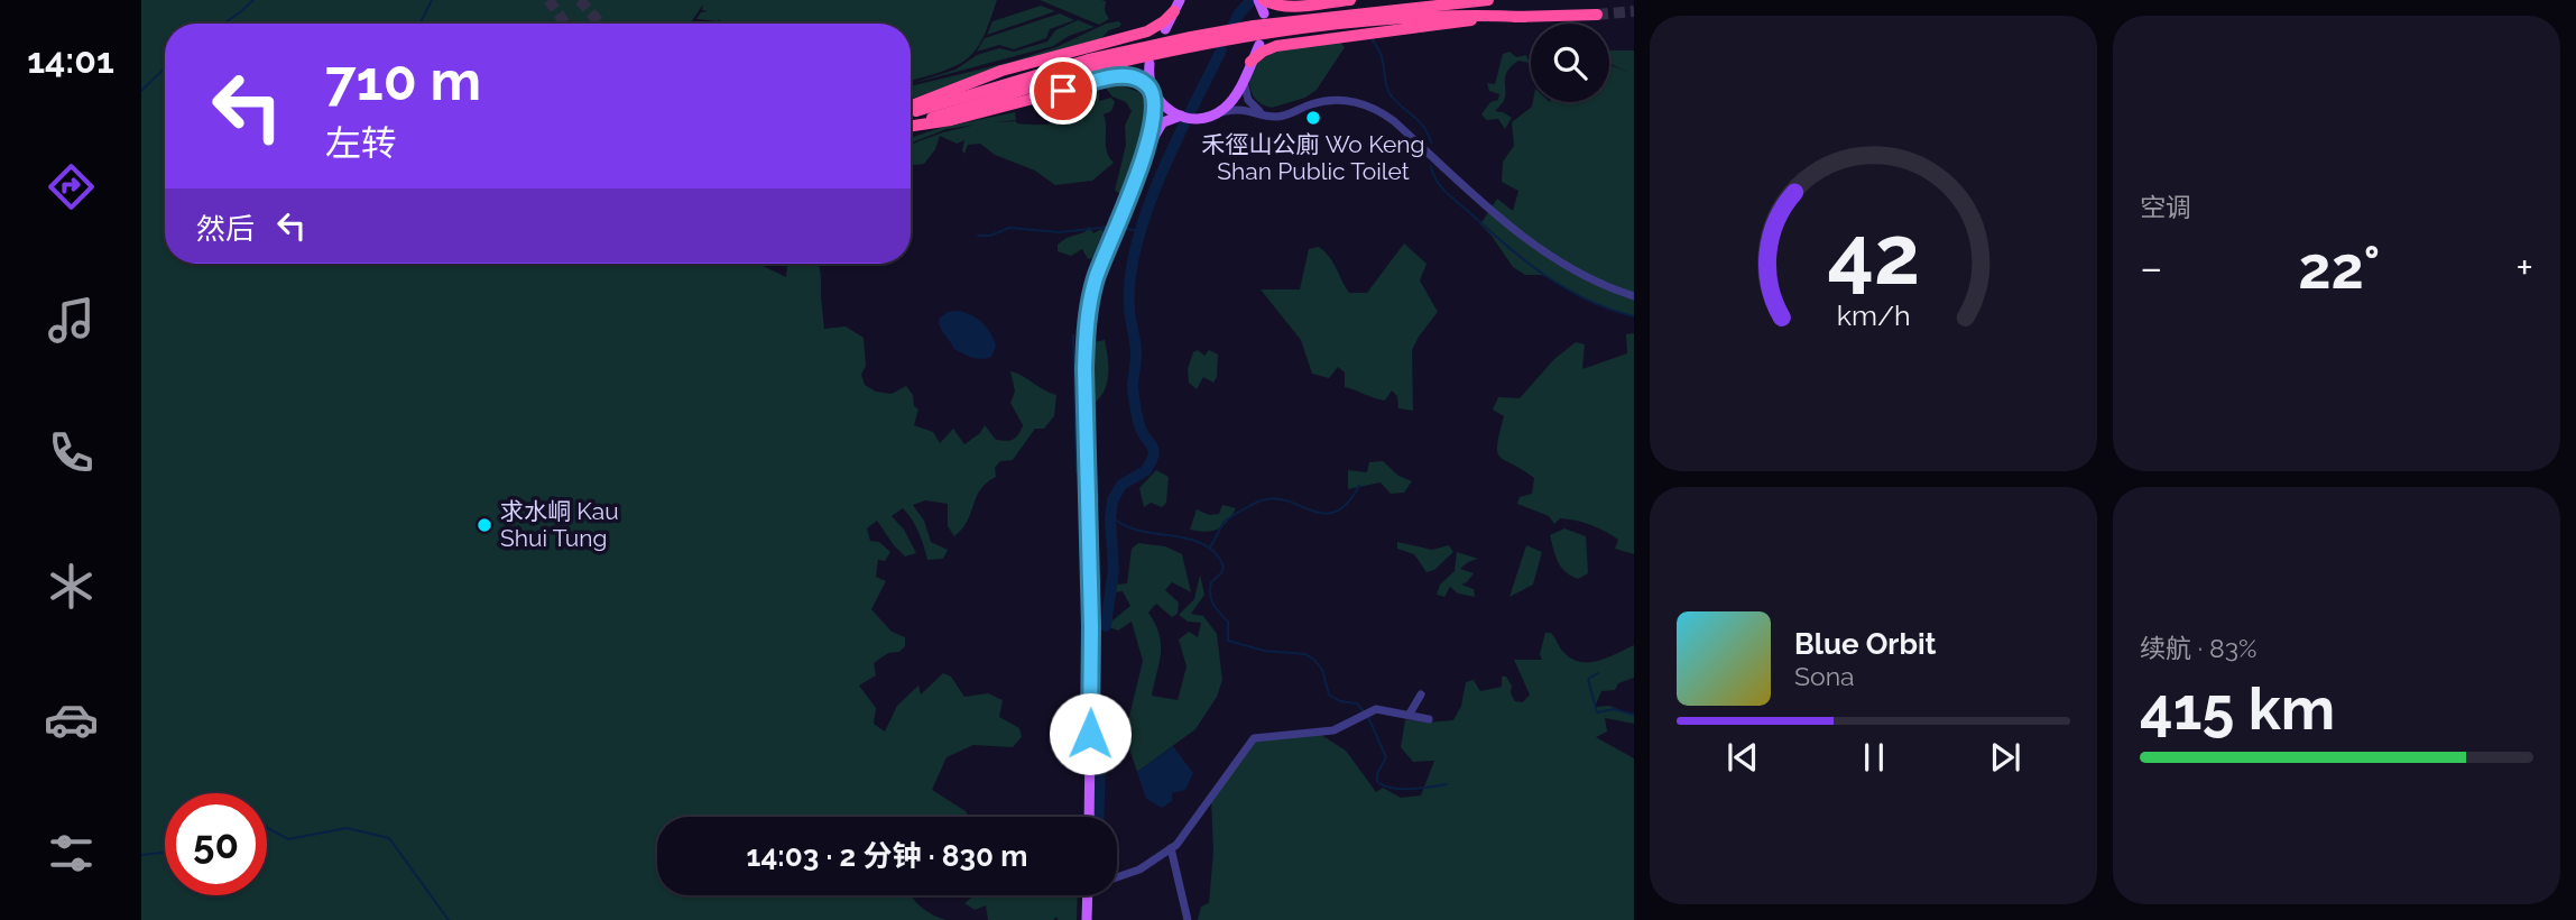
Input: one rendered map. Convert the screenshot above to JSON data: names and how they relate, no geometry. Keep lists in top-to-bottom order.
{
  "places": ["禾徑山公廁 Wo Keng Shan Public Toilet", "求水峒 Kau Shui Tung"],
  "page": {
    "tabs": "14:01",
    "tile": [
      "空调",
      ["续航 · 83%", "415 km"]
    ],
    "turn": ["710 m", "左转"],
    "then": "然后",
    "heat": ["−", "22°", "+"],
    "song": ["Blue Orbit", "Sona"],
    "limit": "50",
    "trip": "14:03 · 2 分钟 · 830 m",
    "gauge": ["42", "km/h"]
  }
}
